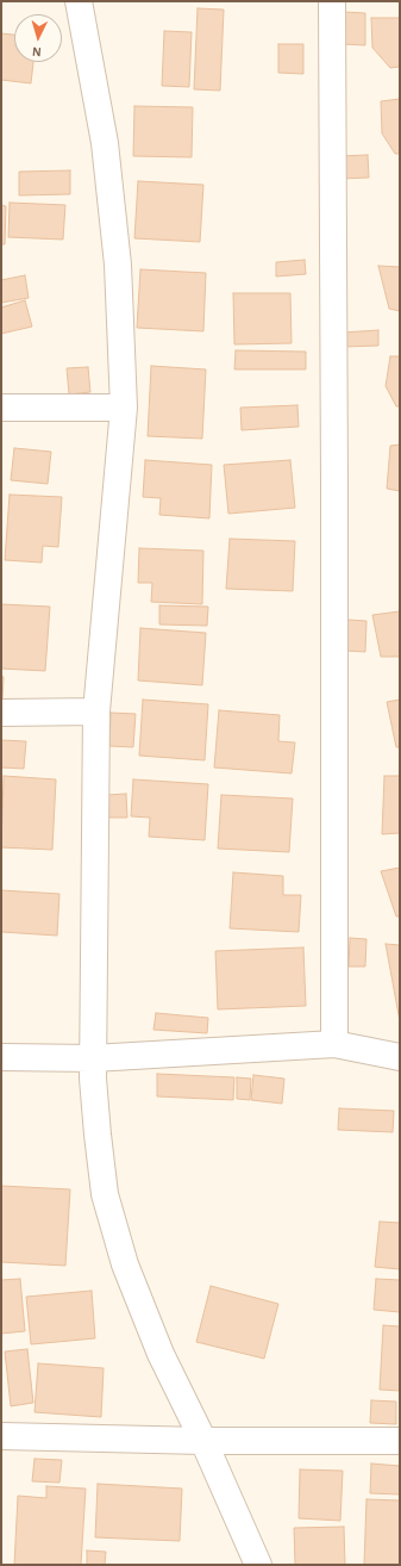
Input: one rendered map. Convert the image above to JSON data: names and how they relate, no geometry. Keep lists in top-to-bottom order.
{
  "north": "bottom"
}
